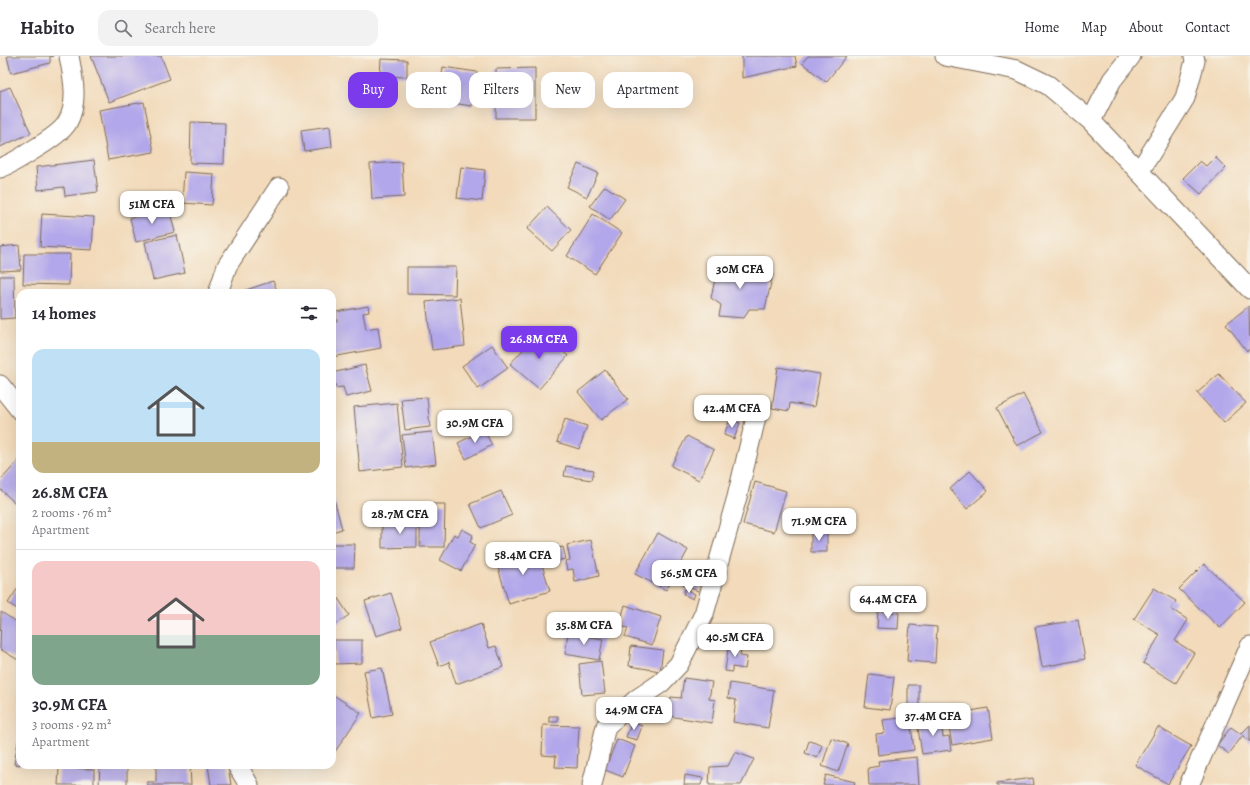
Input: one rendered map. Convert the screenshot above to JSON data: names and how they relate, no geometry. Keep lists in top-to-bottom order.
{
  "page": {
    "header": "Habito",
    "search": "Search here",
    "nav": [
      "Home",
      "Map",
      "About",
      "Contact"
    ],
    "chip": [
      "Buy",
      "Rent",
      "Filters",
      "New",
      "Apartment"
    ],
    "price": [
      "51M CFA",
      "30M CFA",
      "26.8M CFA",
      "42.4M CFA",
      "30.9M CFA",
      "28.7M CFA",
      "71.9M CFA",
      "58.4M CFA",
      "56.5M CFA",
      "64.4M CFA",
      "35.8M CFA",
      "40.5M CFA",
      "24.9M CFA",
      "37.4M CFA"
    ],
    "heading": "14 homes",
    "list": [
      {
        "name": "26.8M CFA",
        "note": "2 rooms · 76 m² · Apartment"
      },
      {
        "name": "30.9M CFA",
        "note": "3 rooms · 92 m² · Apartment"
      }
    ]
  }
}
